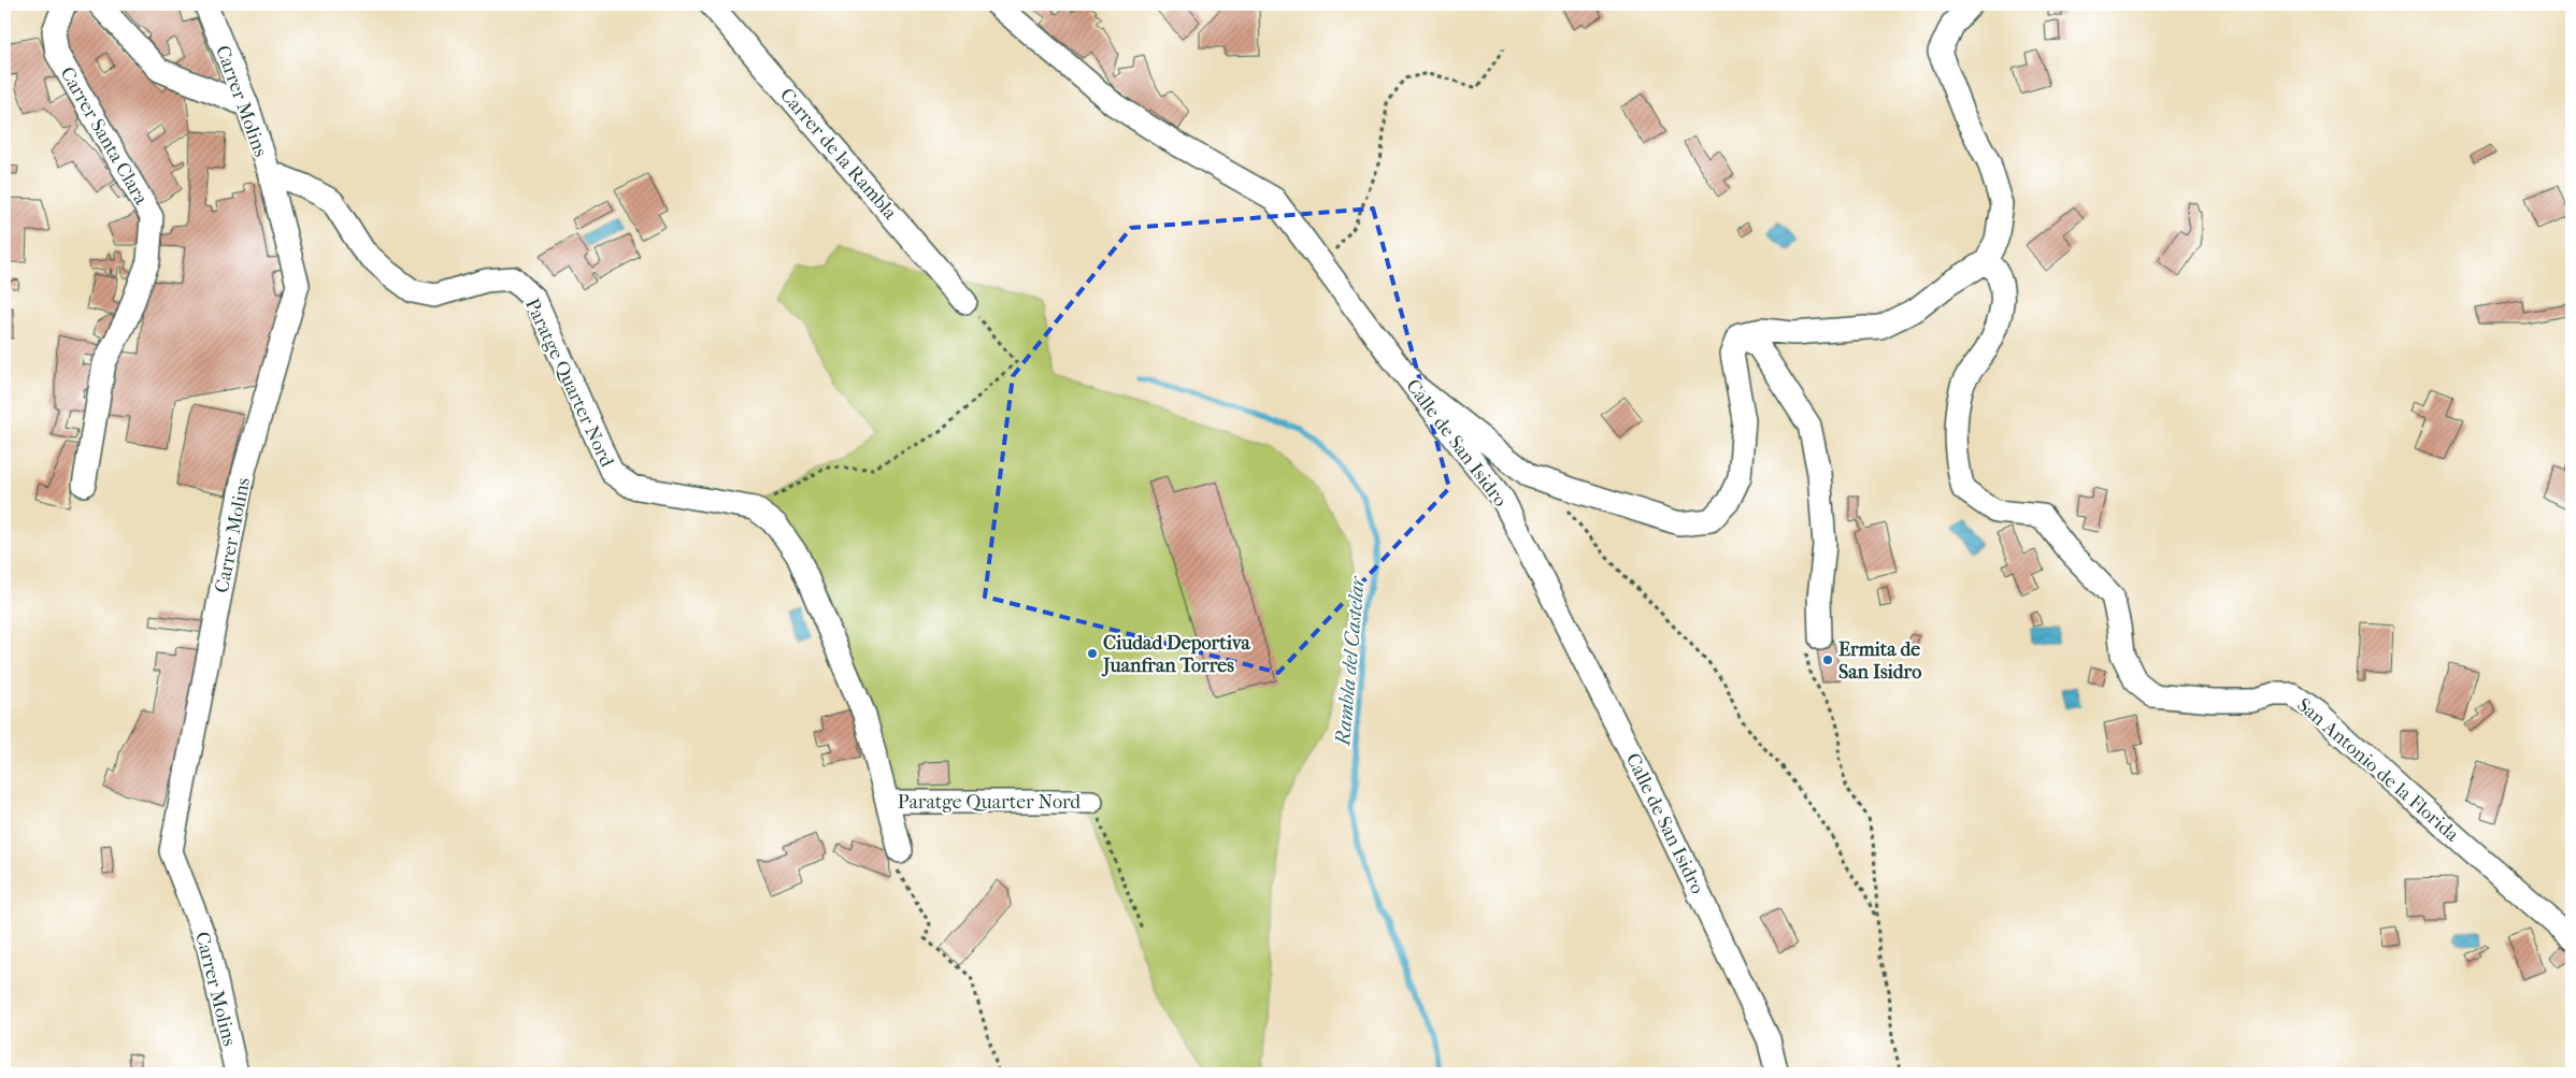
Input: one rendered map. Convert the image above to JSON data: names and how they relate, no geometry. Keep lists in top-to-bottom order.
{
  "streets": {
    "street": [
      "Carrer Molins",
      "Carrer Santa Clara",
      "Carrer de la Rambla",
      "Paratge Quarter Nord",
      "Calle de San Isidro",
      "San Antonio de la Florida"
    ]
  },
  "crossings": [
    ["Carrer Molins", "Paratge Quarter Nord"]
  ],
  "water": ["Rambla del Castelar"],
  "places": ["Ciudad Deportiva Juanfran Torres", "Ermita de San Isidro"]
}
